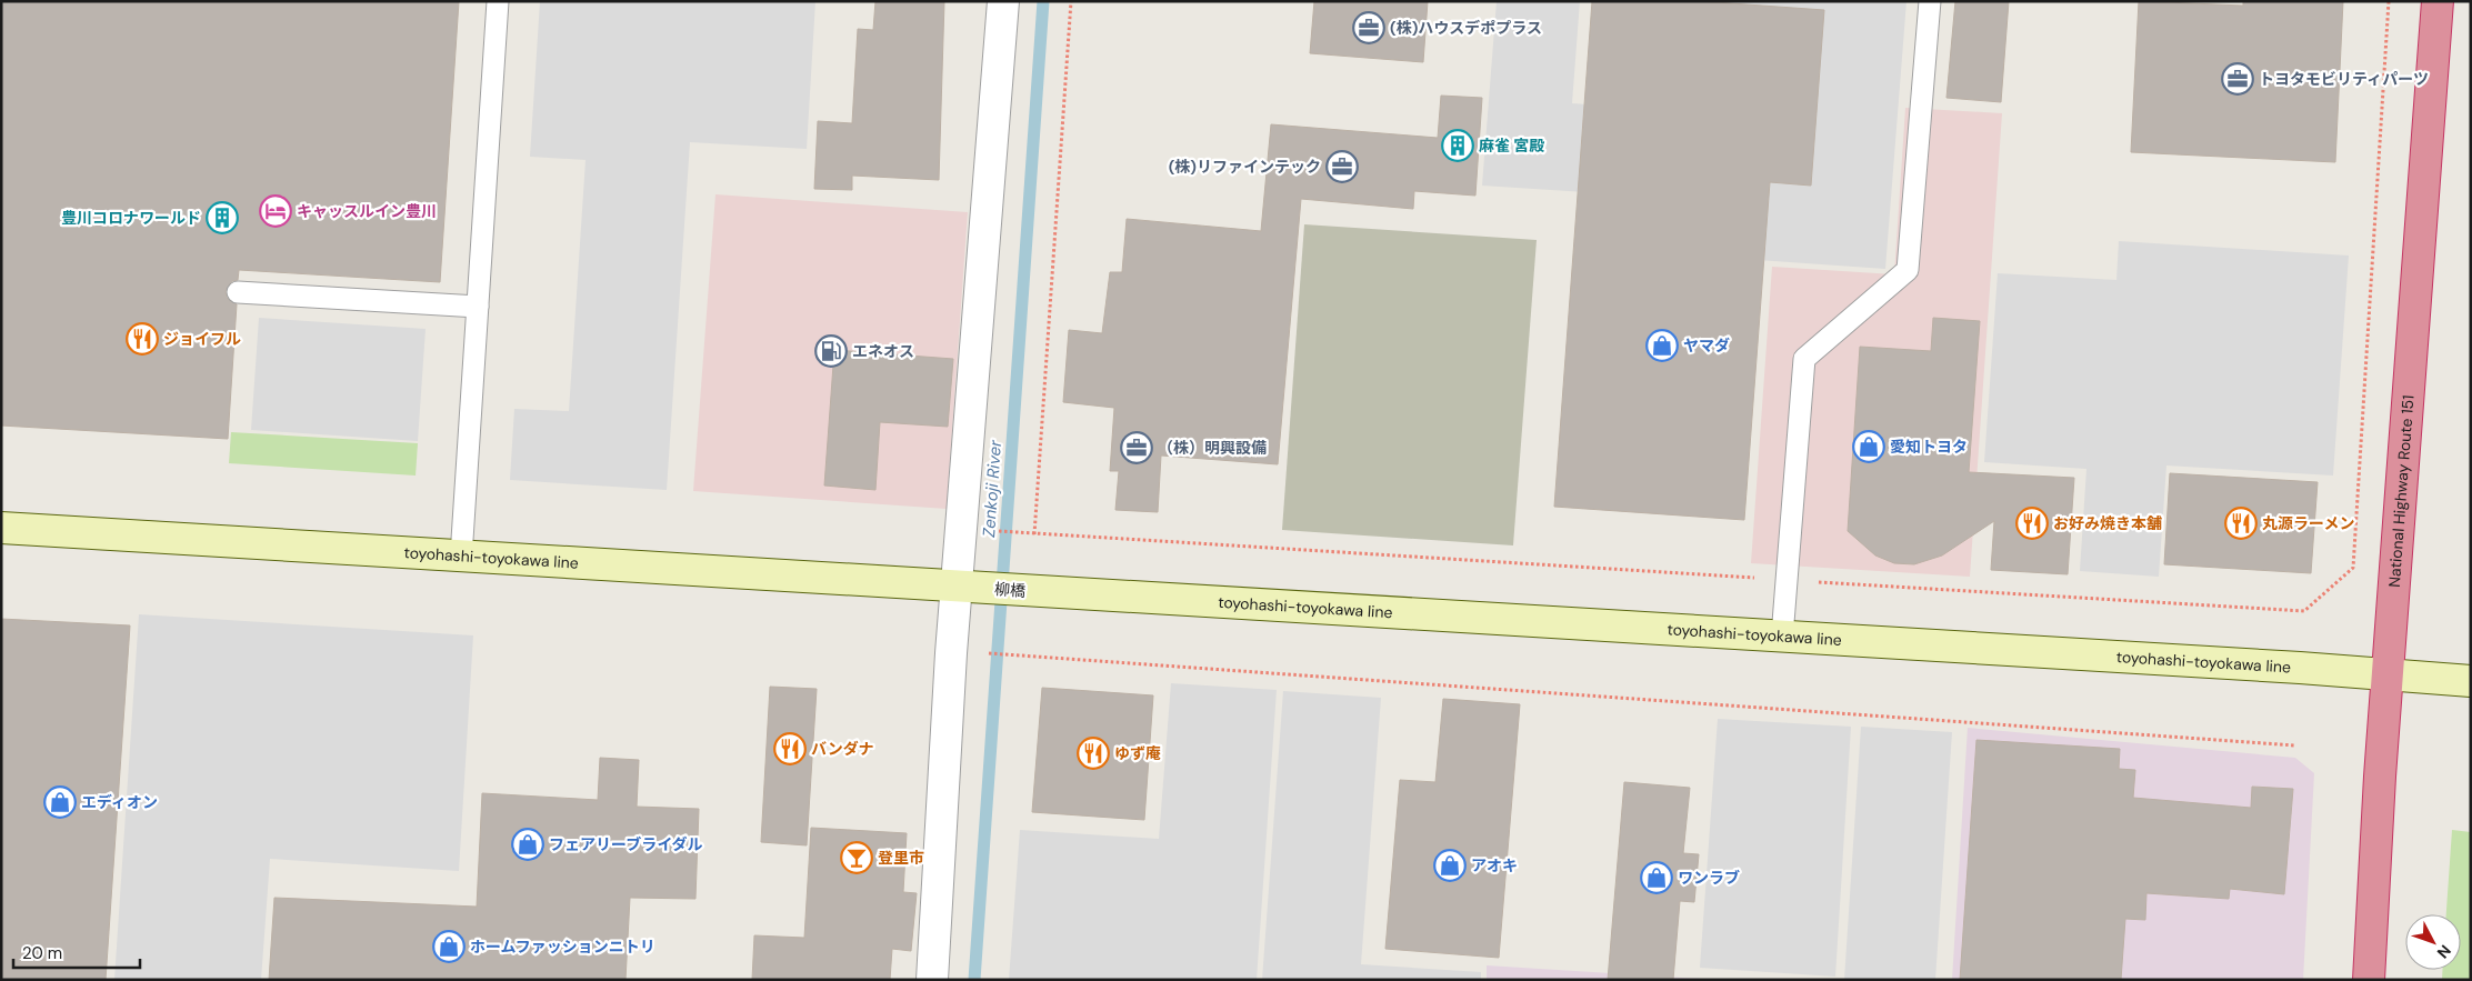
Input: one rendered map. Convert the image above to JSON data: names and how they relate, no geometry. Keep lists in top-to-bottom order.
{
  "streets": {
    "highway": ["National Highway Route 151"],
    "main road": ["toyohashi-toyokawa line", "柳橋"]
  },
  "crossings": [
    ["National Highway Route 151", "toyohashi-toyokawa line"],
    ["toyohashi-toyokawa line", "柳橋"]
  ],
  "water": ["Zenkoji River"],
  "places": {
    "office": [
      "(株)ハウスデポプラス",
      "トヨタモビリティパーツ",
      "(株)リファインテック",
      "（株）明興設備"
    ],
    "building": ["麻雀 宮殿", "豊川コロナワールド"],
    "hotel": ["キャッスルイン豊川"],
    "restaurant": [
      "ジョイフル",
      "お好み焼き本舗",
      "丸源ラーメン",
      "バンダナ",
      "ゆず庵"
    ],
    "shop": [
      "ヤマダ",
      "愛知トヨタ",
      "エディオン",
      "フェアリーブライダル",
      "アオキ",
      "ワンラブ",
      "ホームファッションニトリ"
    ],
    "fuel station": ["エネオス"],
    "bar": ["登里市"]
  },
  "scale_bar": "20 m",
  "north": "bottom right"
}
